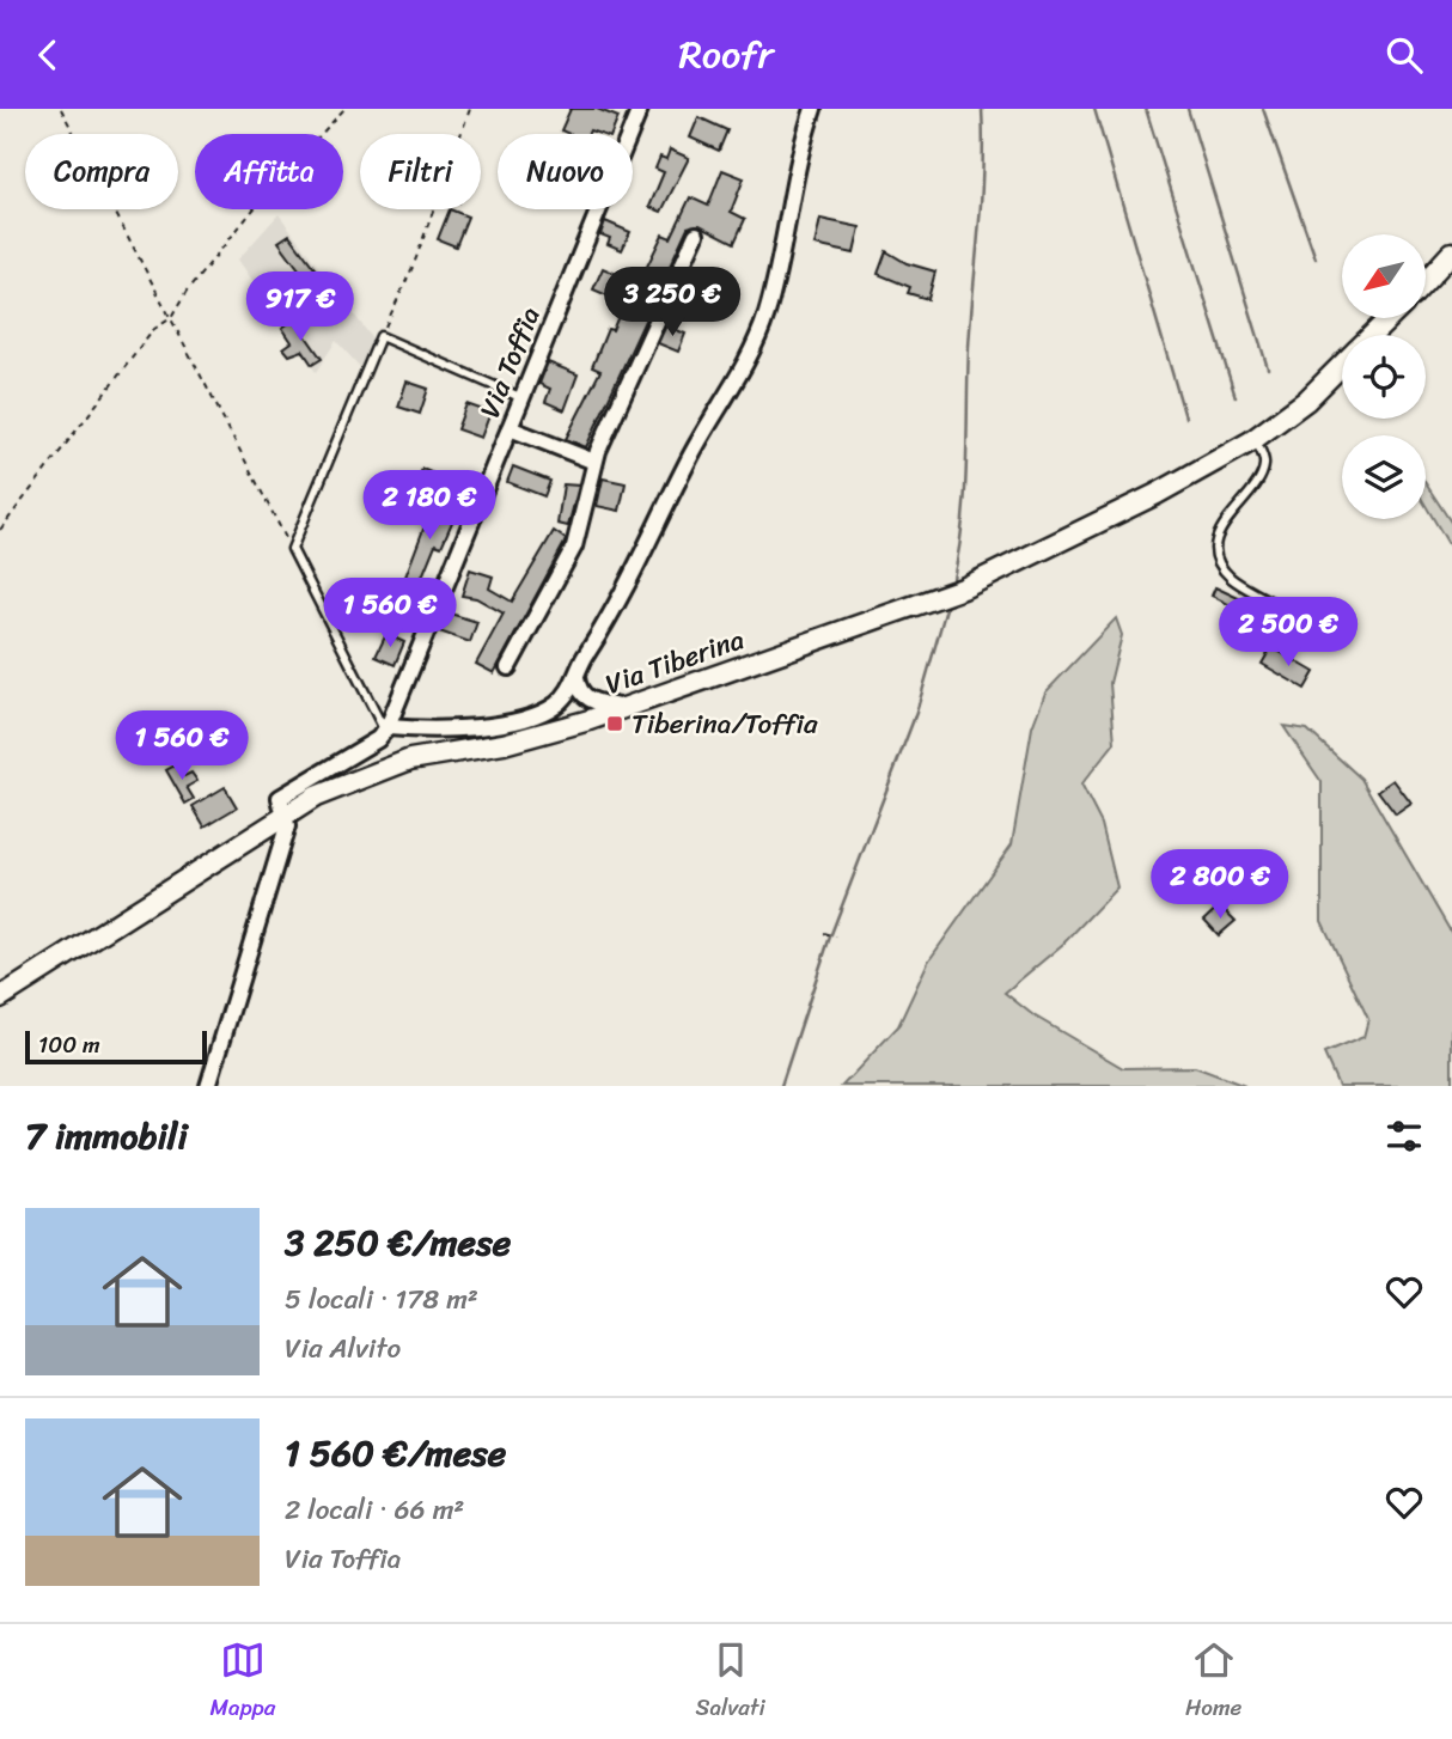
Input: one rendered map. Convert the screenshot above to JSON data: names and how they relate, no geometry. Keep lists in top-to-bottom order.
{
  "streets": {
    "main road": ["Via Tiberina"],
    "street": ["Via Toffia"]
  },
  "places": {
    "transit": ["Tiberina/Toffia"]
  },
  "scale_bar": "100 m",
  "north": "bottom left",
  "page": {
    "header": "Roofr",
    "chip": [
      "Compra",
      "Affitta",
      "Filtri",
      "Nuovo"
    ],
    "price": [
      "3 250 €",
      "917 €",
      "2 180 €",
      "1 560 €",
      "2 500 €",
      "1 560 €",
      "2 800 €"
    ],
    "scale": "100 m",
    "heading": "7 immobili",
    "list": [
      {
        "name": "3 250 €/mese",
        "note": "5 locali · 178 m² · Via Alvito"
      },
      {
        "name": "1 560 €/mese",
        "note": "2 locali · 66 m² · Via Toffia"
      }
    ],
    "tabs": ["Mappa", "Salvati", "Home"]
  }
}
